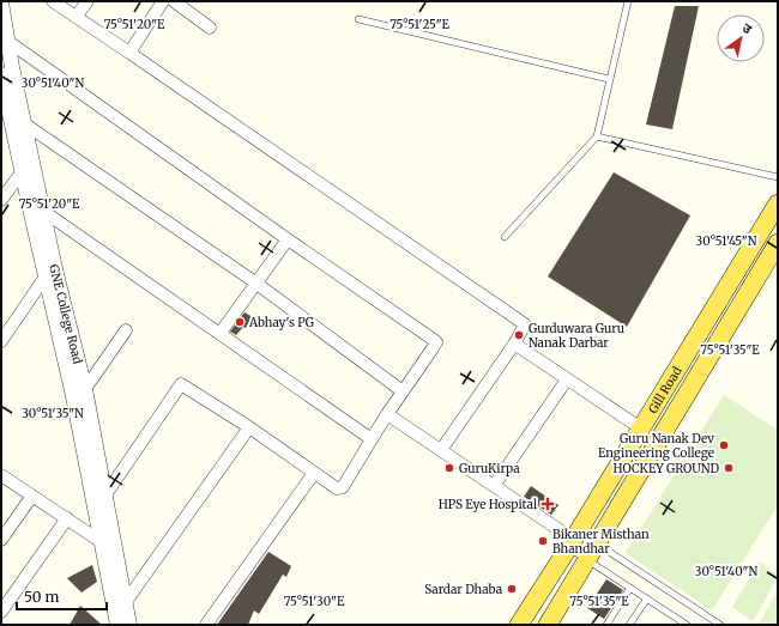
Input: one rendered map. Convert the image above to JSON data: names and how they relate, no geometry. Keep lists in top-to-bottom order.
{
  "streets": {
    "main road": ["Gill Road"],
    "street": ["GNE College Road"]
  },
  "places": {
    "other": [
      "Abhay's PG",
      "Gurduwara Guru Nanak Darbar",
      "Guru Nanak Dev Engineering College",
      "GuruKirpa",
      "HOCKEY GROUND",
      "Bikaner Misthan Bhandhar",
      "Sardar Dhaba"
    ],
    "health": ["HPS Eye Hospital"]
  },
  "scale_bar": "50 m",
  "north": "top right",
  "coordinates": [
    "75°51'20\"E",
    "75°51'25\"E",
    "30°51'40\"N",
    "30°51'45\"N",
    "75°51'35\"E",
    "30°51'35\"N",
    "75°51'30\"E"
  ]
}
